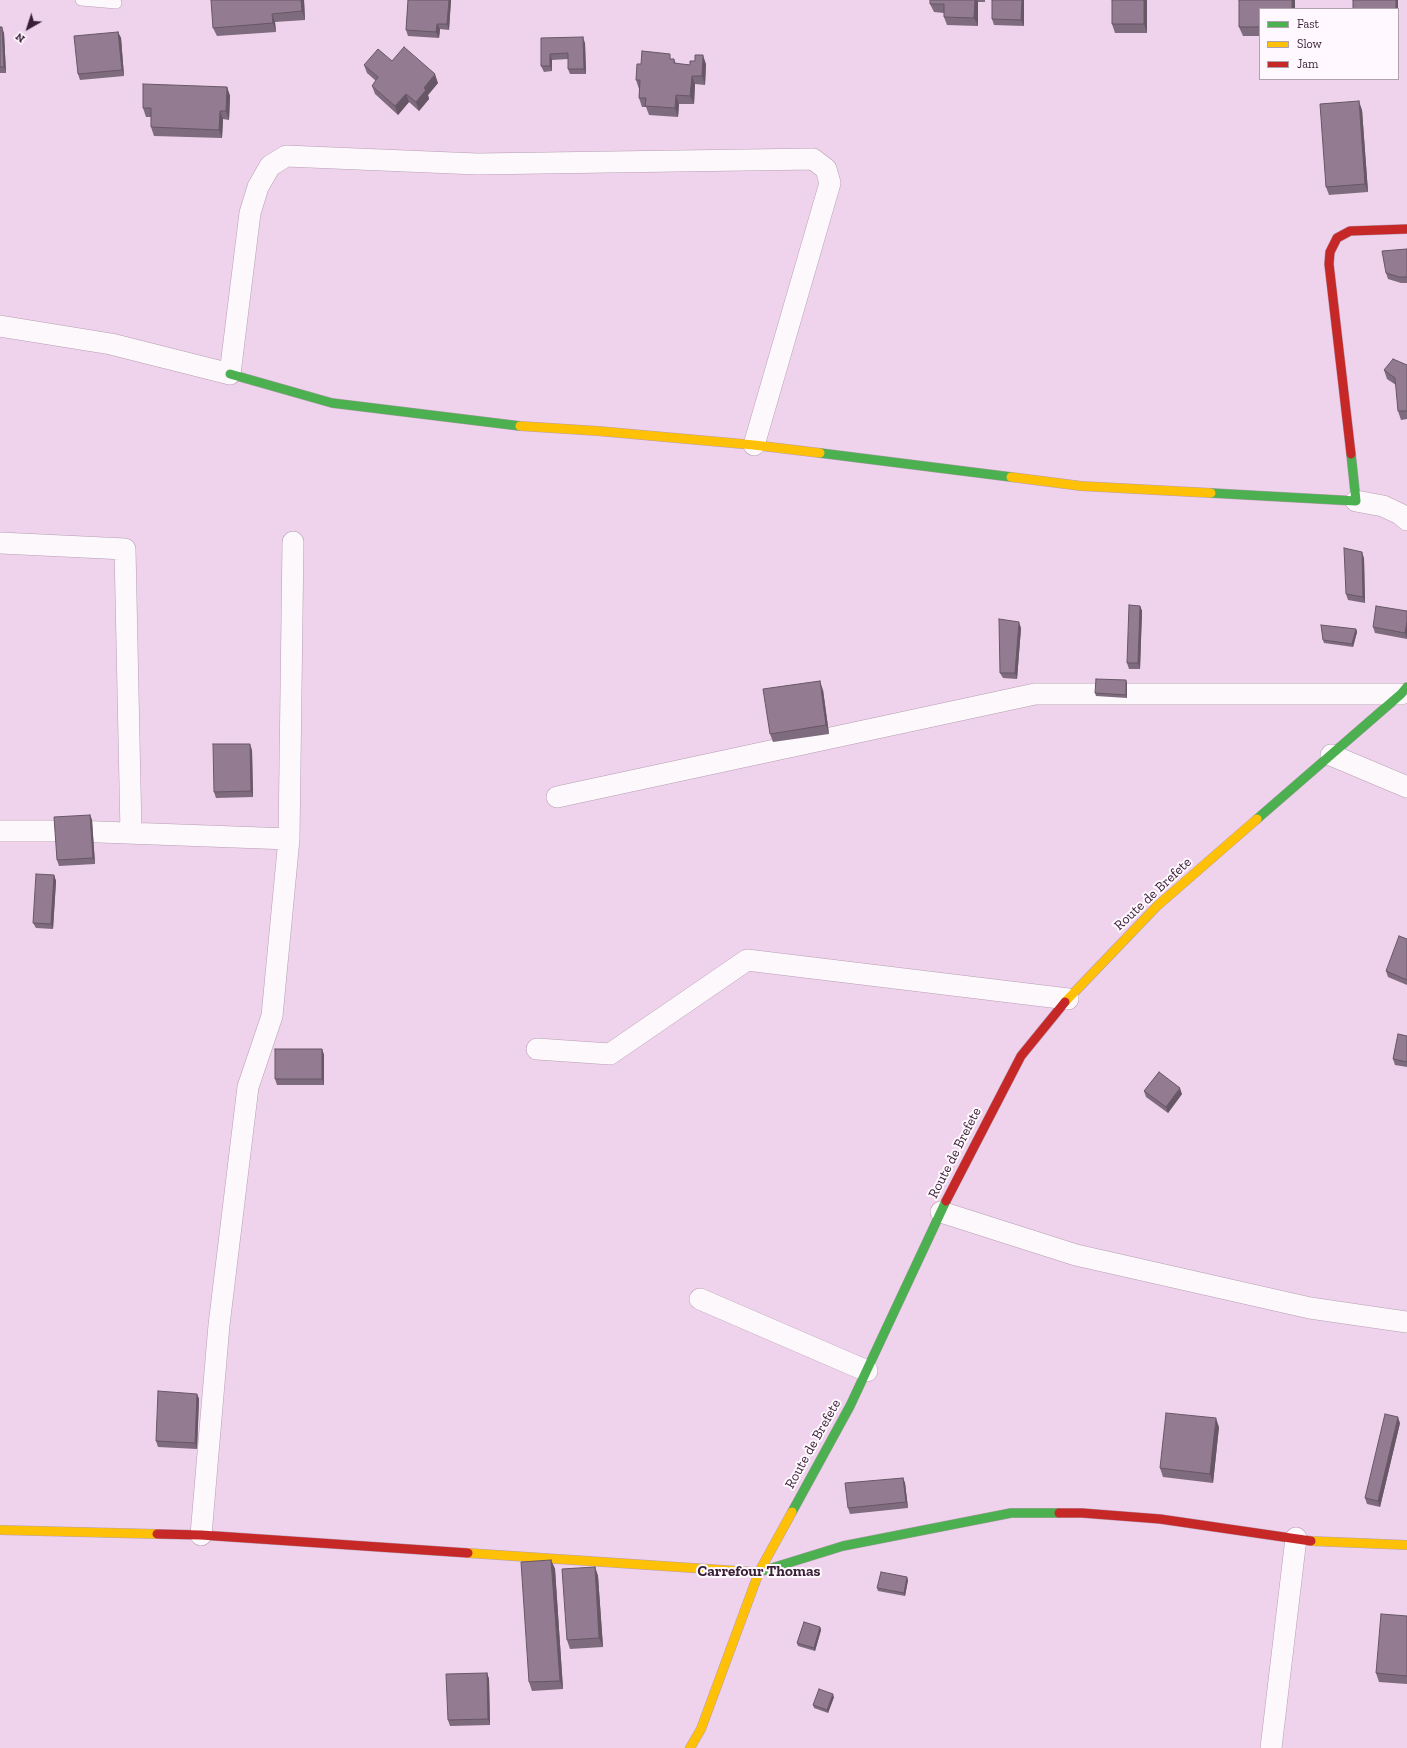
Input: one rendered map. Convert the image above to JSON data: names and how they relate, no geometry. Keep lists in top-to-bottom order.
{
  "streets": {
    "street": ["Route de Brefete"]
  },
  "districts": ["Carrefour Thomas"],
  "legend": ["Fast", "Slow", "Jam"],
  "north": "bottom left"
}
